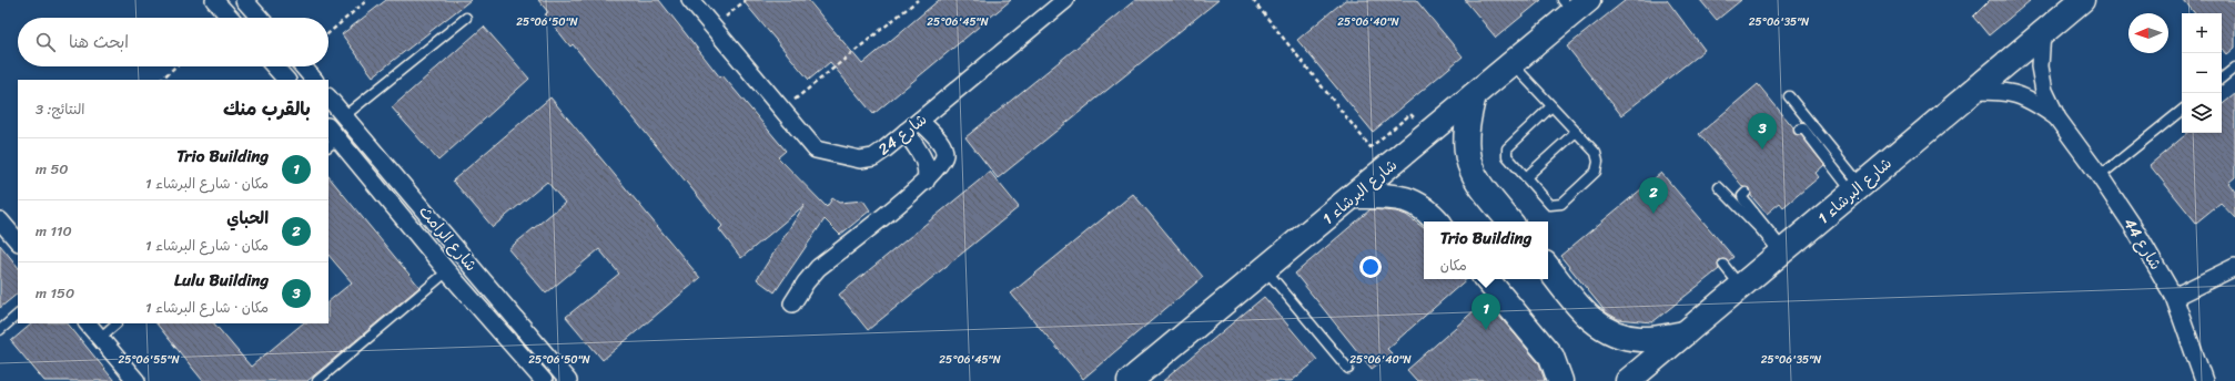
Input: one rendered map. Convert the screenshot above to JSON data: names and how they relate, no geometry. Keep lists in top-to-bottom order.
{
  "streets": {
    "street": [
      "شارع 24",
      "شارع البرشاء 1",
      "شارع الرامث",
      "شارع 44"
    ]
  },
  "crossings": [
    ["شارع البرشاء 1", "شارع 44"]
  ],
  "north": "left",
  "page": {
    "map_buttons": ["+", "−"],
    "search": "ابحث هنا",
    "heading": ["بالقرب منك", "النتائج: 3"],
    "pins": ["3", "2", "1"],
    "list": [
      {
        "mark": "1",
        "name": "Trio Building",
        "note": "مكان · شارع البرشاء 1",
        "value": "50 m"
      },
      {
        "mark": "2",
        "name": "الحباي",
        "note": "مكان · شارع البرشاء 1",
        "value": "110 m"
      },
      {
        "mark": "3",
        "name": "Lulu Building",
        "note": "مكان · شارع البرشاء 1",
        "value": "150 m"
      }
    ],
    "popup": ["Trio Building", "مكان"]
  },
  "coordinates": [
    "25°06'50\"N",
    "25°06'45\"N",
    "25°06'40\"N",
    "25°06'35\"N",
    "25°06'55\"N"
  ]
}
